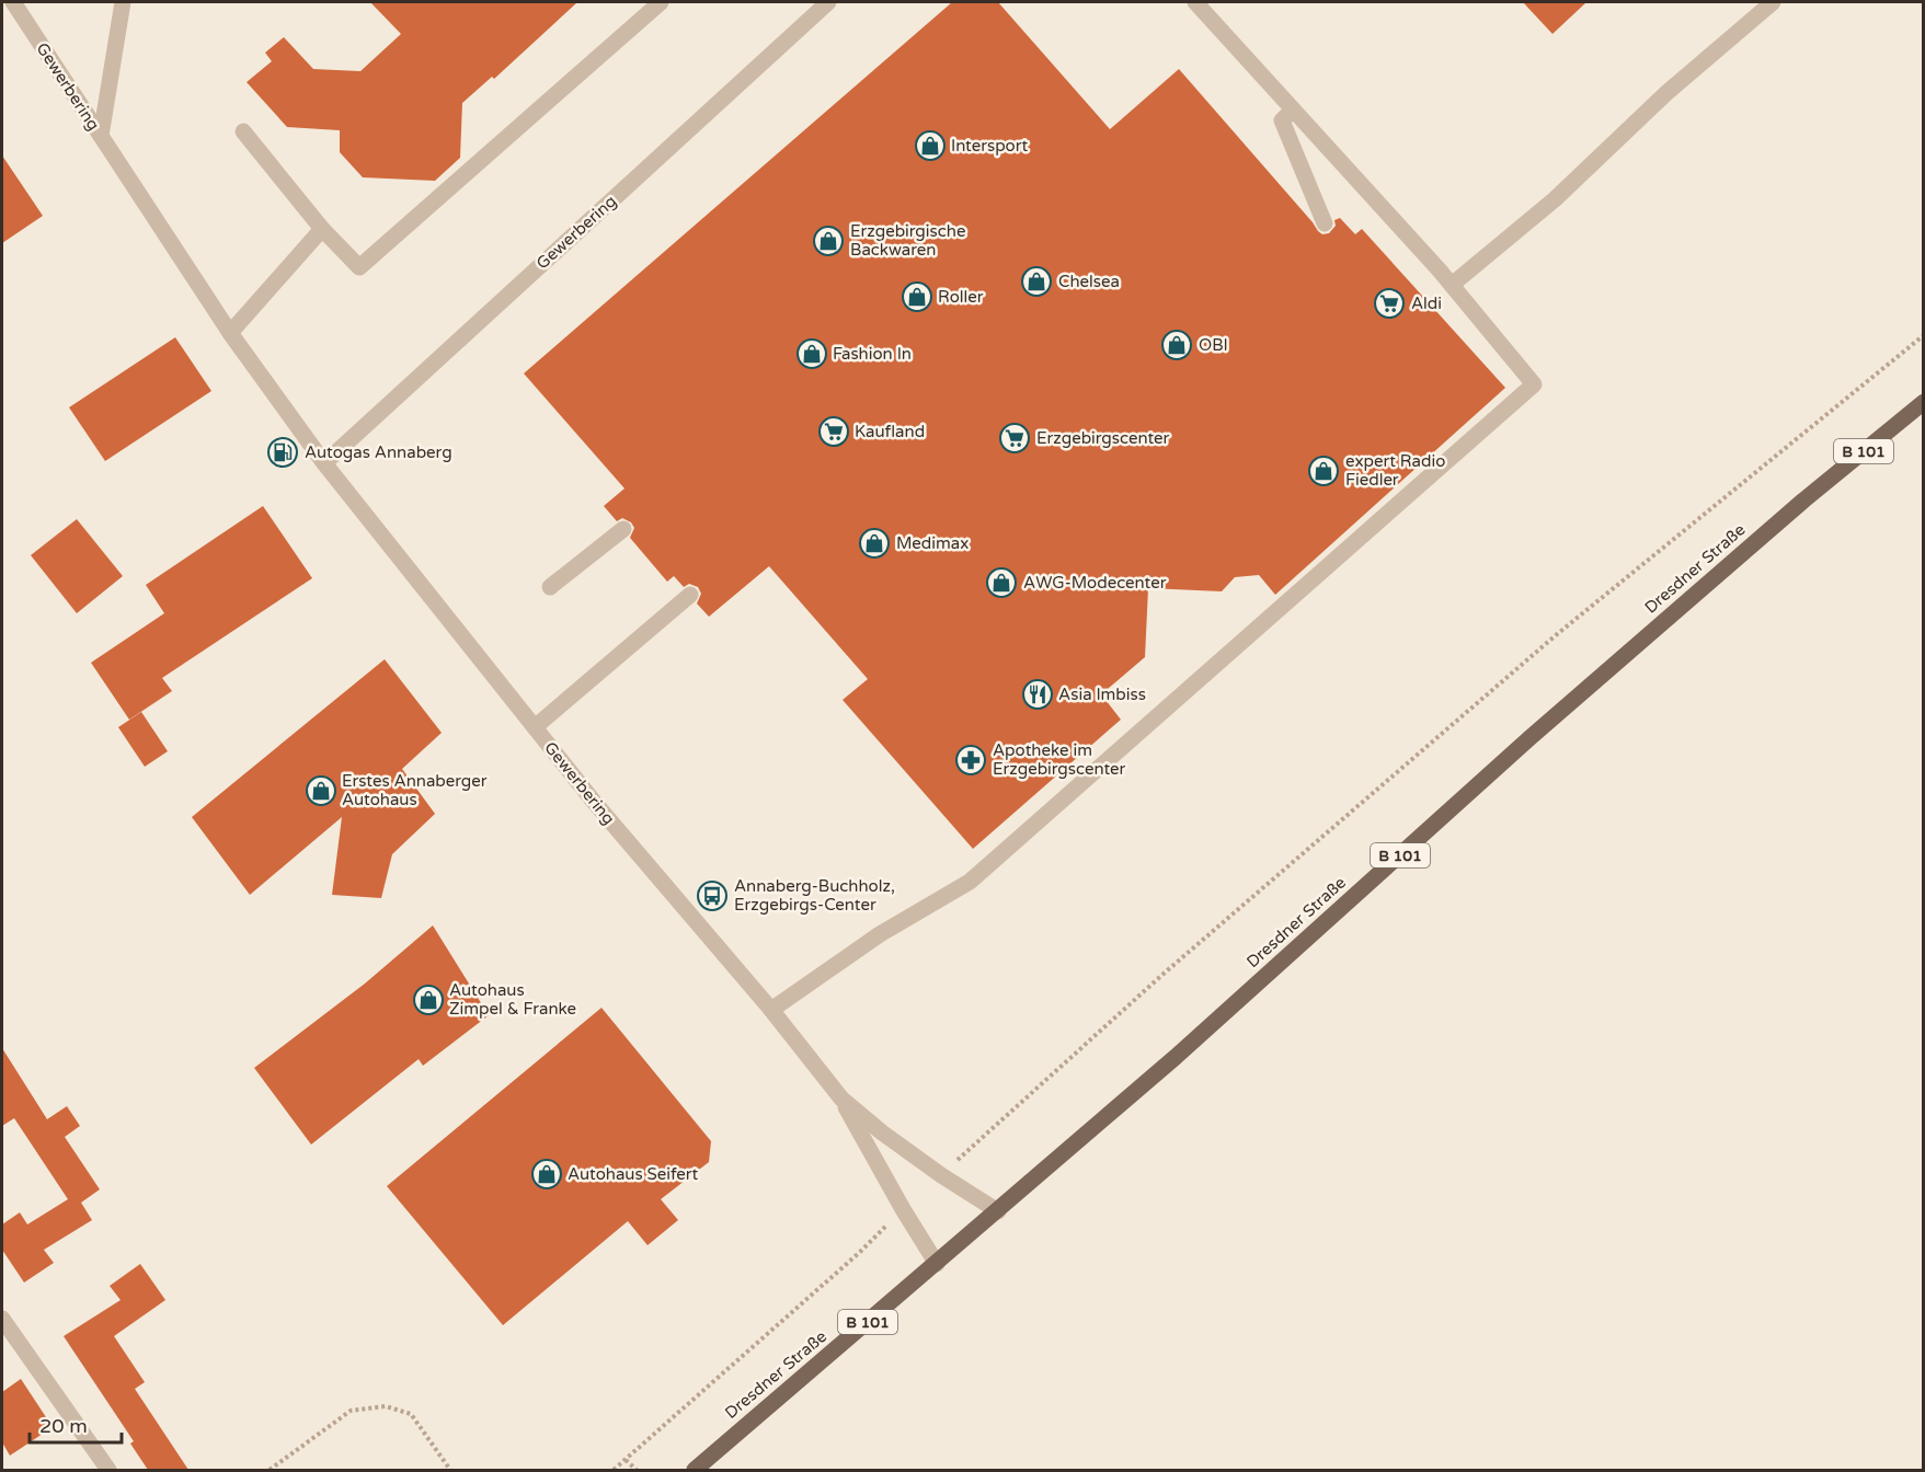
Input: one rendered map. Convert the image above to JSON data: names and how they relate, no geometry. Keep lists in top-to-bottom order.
{
  "streets": {
    "main road": ["B 101", "Dresdner Straße"],
    "street": ["Gewerbering"]
  },
  "crossings": [
    ["Gewerbering", "Dresdner Straße"]
  ],
  "places": {
    "shop": [
      "Intersport",
      "Erzgebirgische Backwaren",
      "Chelsea",
      "Roller",
      "OBI",
      "Fashion In",
      "expert Radio Fiedler",
      "Medimax",
      "AWG-Modecenter",
      "Erstes Annaberger Autohaus",
      "Autohaus Zimpel & Franke",
      "Autohaus Seifert"
    ],
    "supermarket": ["Aldi", "Kaufland", "Erzgebirgscenter"],
    "fuel station": ["Autogas Annaberg"],
    "restaurant": ["Asia Imbiss"],
    "pharmacy": ["Apotheke im Erzgebirgscenter"],
    "bus stop": ["Annaberg-Buchholz, Erzgebirgs-Center"]
  },
  "scale_bar": "20 m"
}
